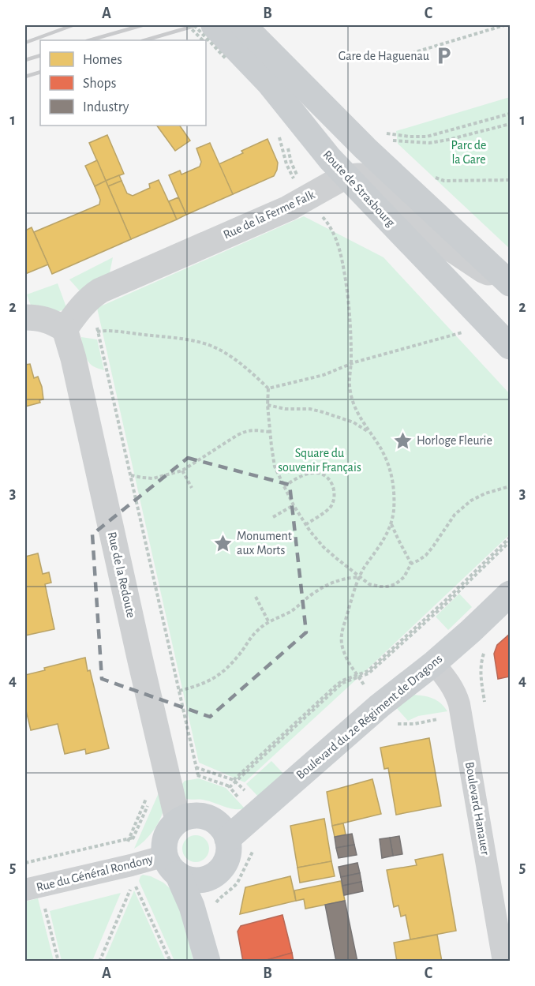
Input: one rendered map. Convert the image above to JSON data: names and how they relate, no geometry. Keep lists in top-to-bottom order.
{
  "streets": {
    "main road": ["Route de Strasbourg", "Boulevard du 2e Régiment de Dragons"],
    "street": [
      "Rue de la Ferme Falk",
      "Rue de la Redoute",
      "Boulevard Hanauer",
      "Rue du Général Rondony"
    ]
  },
  "crossings": [
    ["Route de Strasbourg", "Rue de la Ferme Falk"],
    ["Rue de la Ferme Falk", "Rue de la Redoute"],
    ["Rue de la Redoute", "Boulevard du 2e Régiment de Dragons"],
    ["Rue de la Redoute", "Rue du Général Rondony"],
    ["Boulevard du 2e Régiment de Dragons", "Boulevard Hanauer"],
    ["Boulevard du 2e Régiment de Dragons", "Rue du Général Rondony"]
  ],
  "parks": ["Parc de la Gare", "Square du souvenir Français"],
  "places": {
    "parking": ["Gare de Haguenau"],
    "place": ["Horloge Fleurie", "Monument aux Morts"]
  },
  "legend": ["Homes", "Shops", "Industry"],
  "grid": {
    "columns": ["A", "B", "C"],
    "rows": [
      "1",
      "2",
      "3",
      "4",
      "5"
    ]
  }
}
